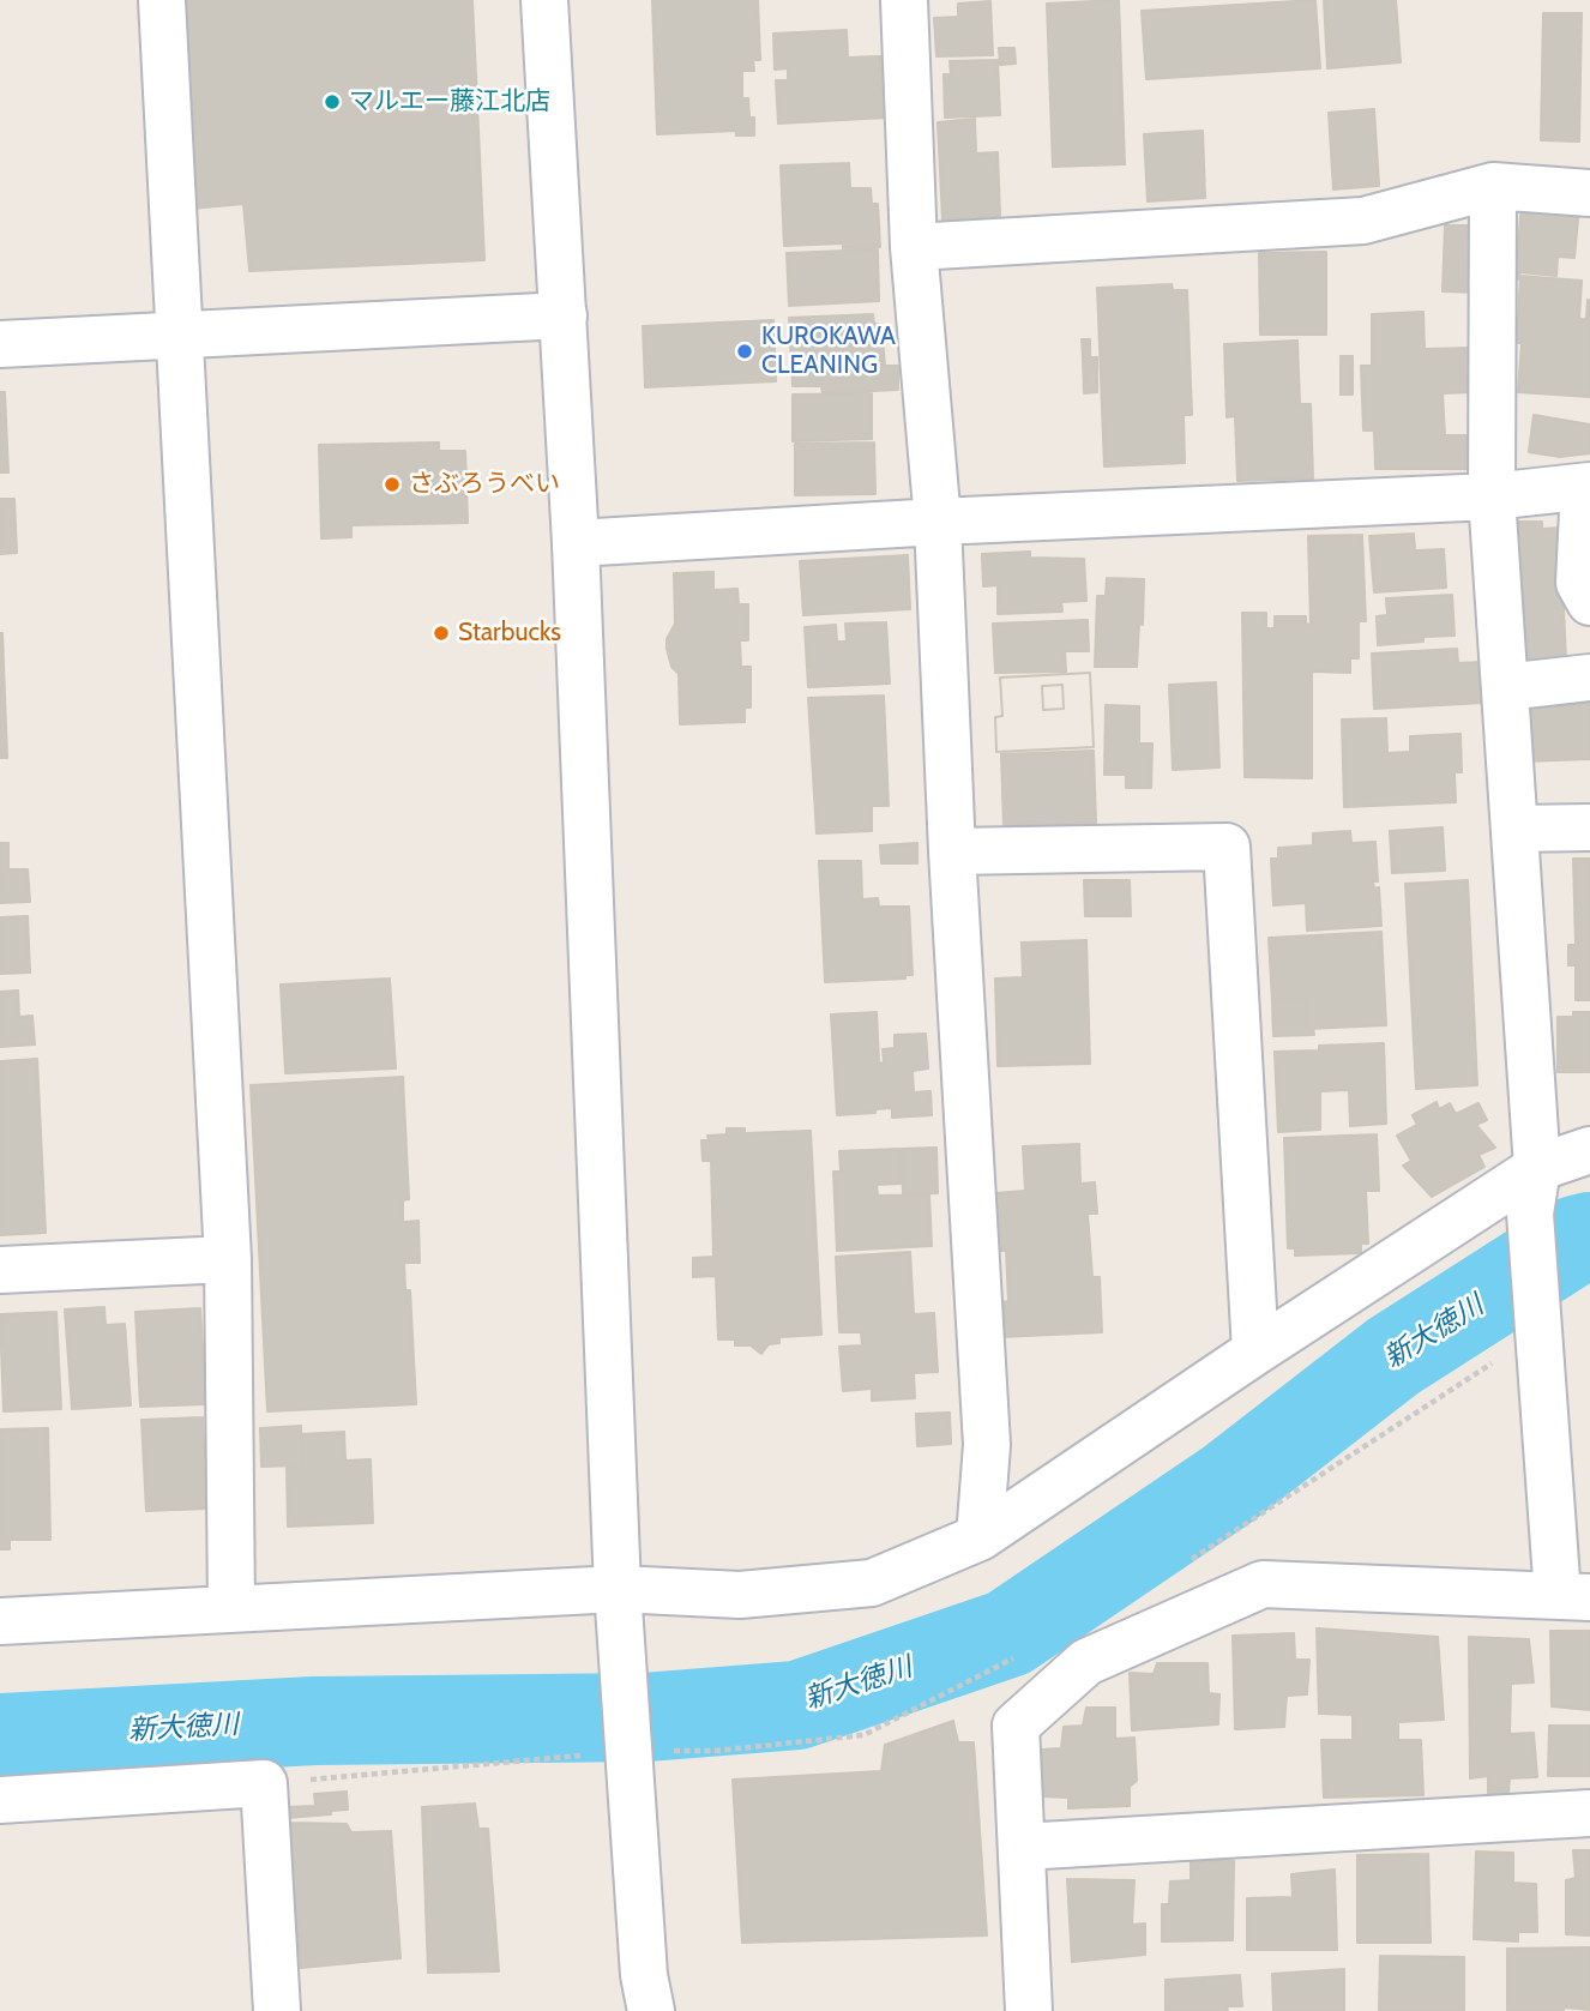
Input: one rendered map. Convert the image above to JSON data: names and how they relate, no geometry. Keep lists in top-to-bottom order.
{
  "water": ["新大徳川"],
  "places": [
    "マルエー藤江北店",
    "KUROKAWA CLEANING",
    "さぶろうべい",
    "Starbucks"
  ]
}
